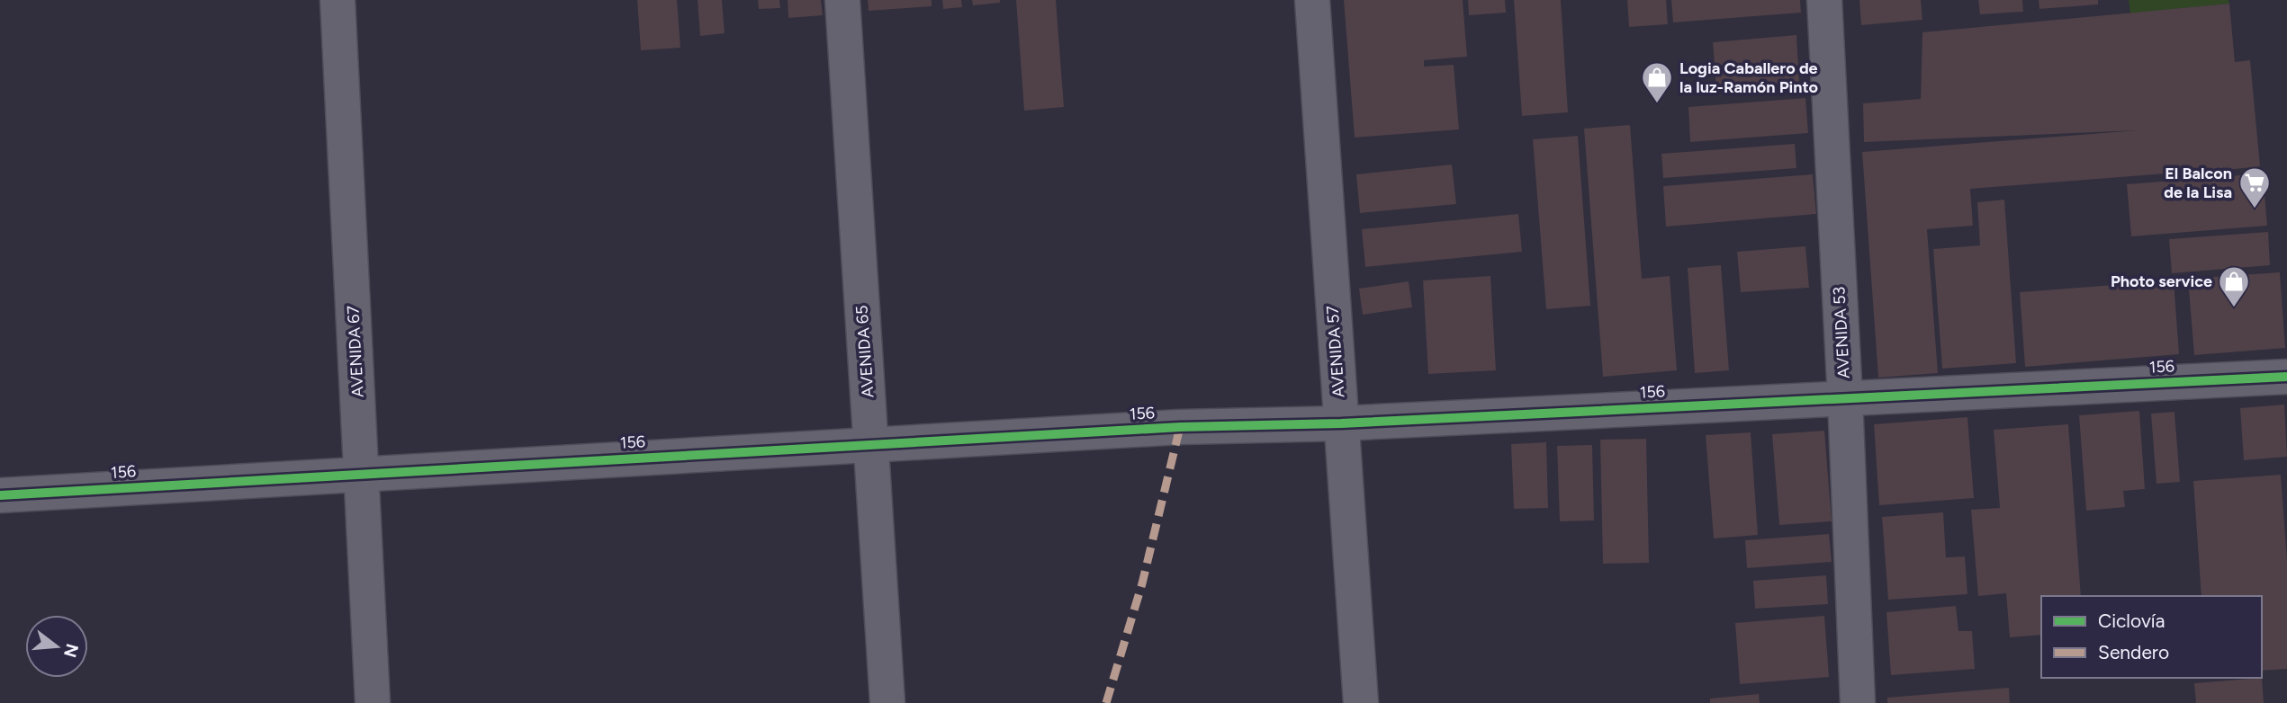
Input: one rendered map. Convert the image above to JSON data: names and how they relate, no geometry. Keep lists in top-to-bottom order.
{
  "streets": {
    "street": [
      "AVENIDA 53",
      "AVENIDA 67",
      "AVENIDA 65",
      "AVENIDA 57",
      "156"
    ]
  },
  "crossings": [
    ["AVENIDA 53", "156"],
    ["AVENIDA 67", "156"],
    ["AVENIDA 65", "156"],
    ["AVENIDA 57", "156"]
  ],
  "places": {
    "shop": ["Logia Caballero de la luz-Ramón Pinto", "Photo service"],
    "supermarket": ["El Balcon de la Lisa"]
  },
  "legend": ["Ciclovía", "Sendero"],
  "north": "right"
}
